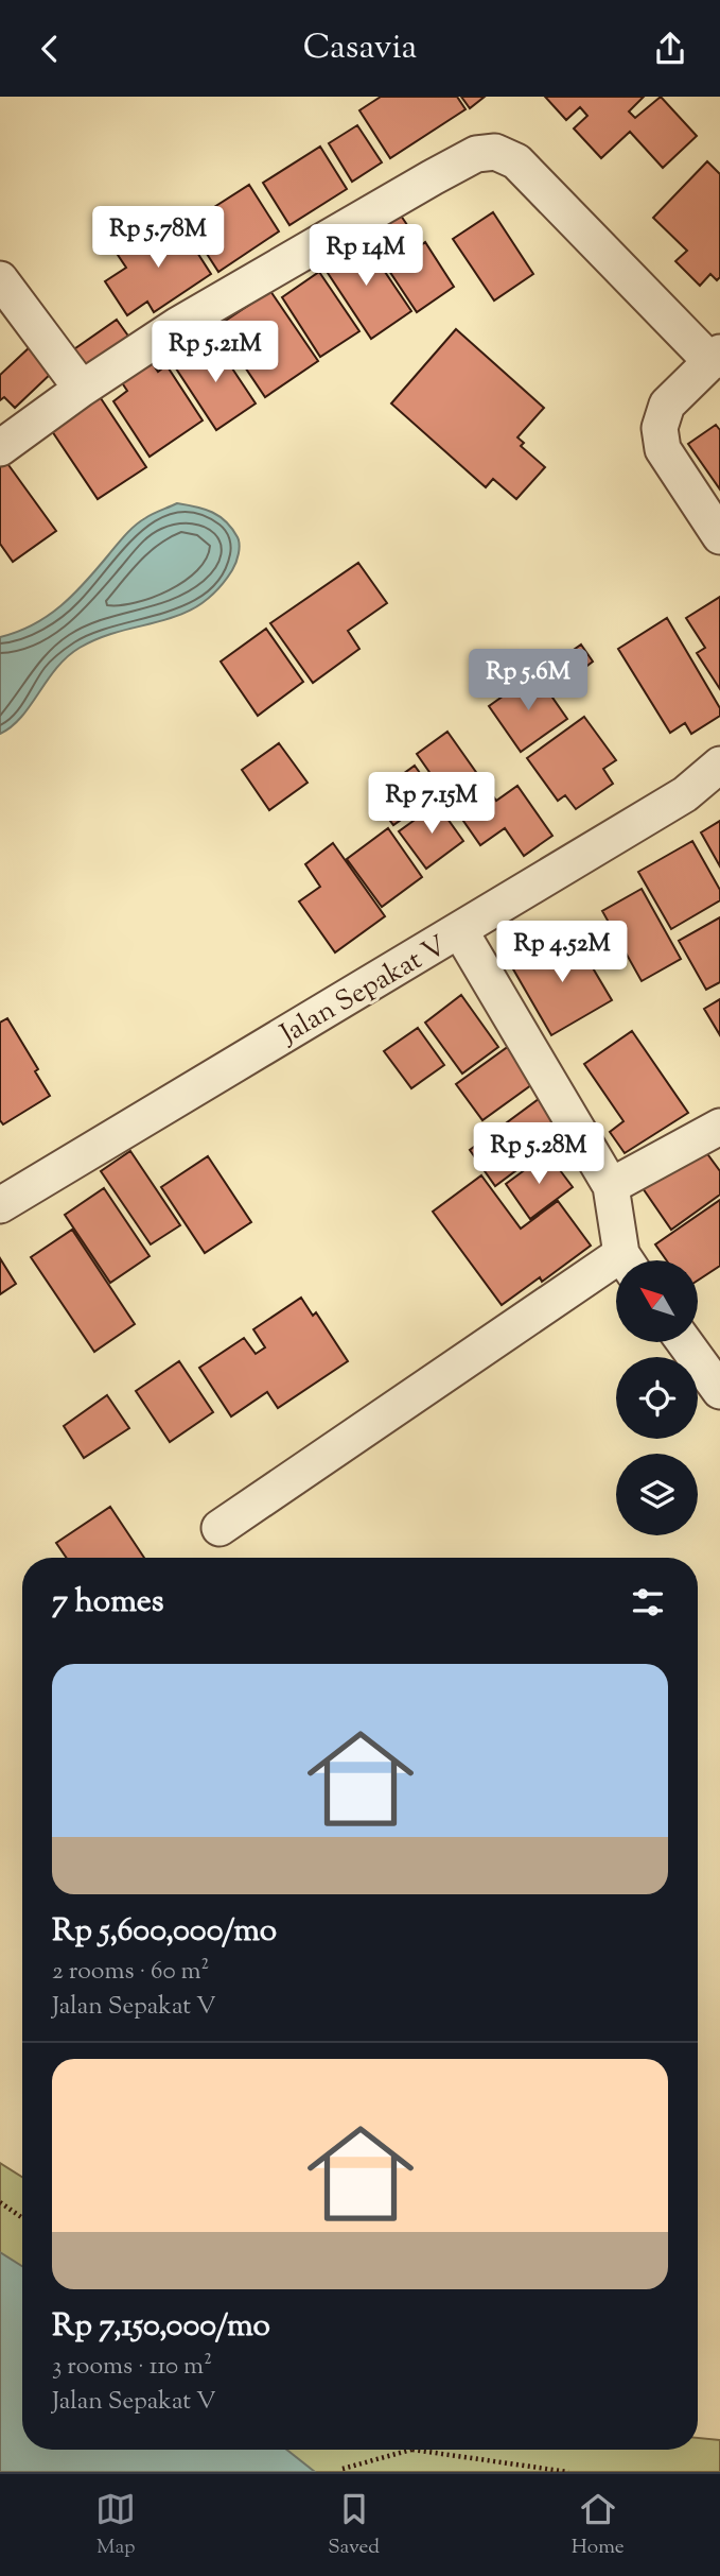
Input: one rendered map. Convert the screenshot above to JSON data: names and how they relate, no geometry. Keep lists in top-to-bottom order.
{
  "streets": {
    "street": ["Jalan Sepakat V"]
  },
  "north": "top left",
  "page": {
    "header": "Casavia",
    "price": [
      "Rp 5.78M",
      "Rp 14M",
      "Rp 5.21M",
      "Rp 5.6M",
      "Rp 7.15M",
      "Rp 4.52M",
      "Rp 5.28M"
    ],
    "heading": "7 homes",
    "list": [
      {
        "name": "Rp 5,600,000/mo",
        "note": "2 rooms · 60 m² · Jalan Sepakat V"
      },
      {
        "name": "Rp 7,150,000/mo",
        "note": "3 rooms · 110 m² · Jalan Sepakat V"
      }
    ],
    "tabs": ["Map", "Saved", "Home"]
  }
}
